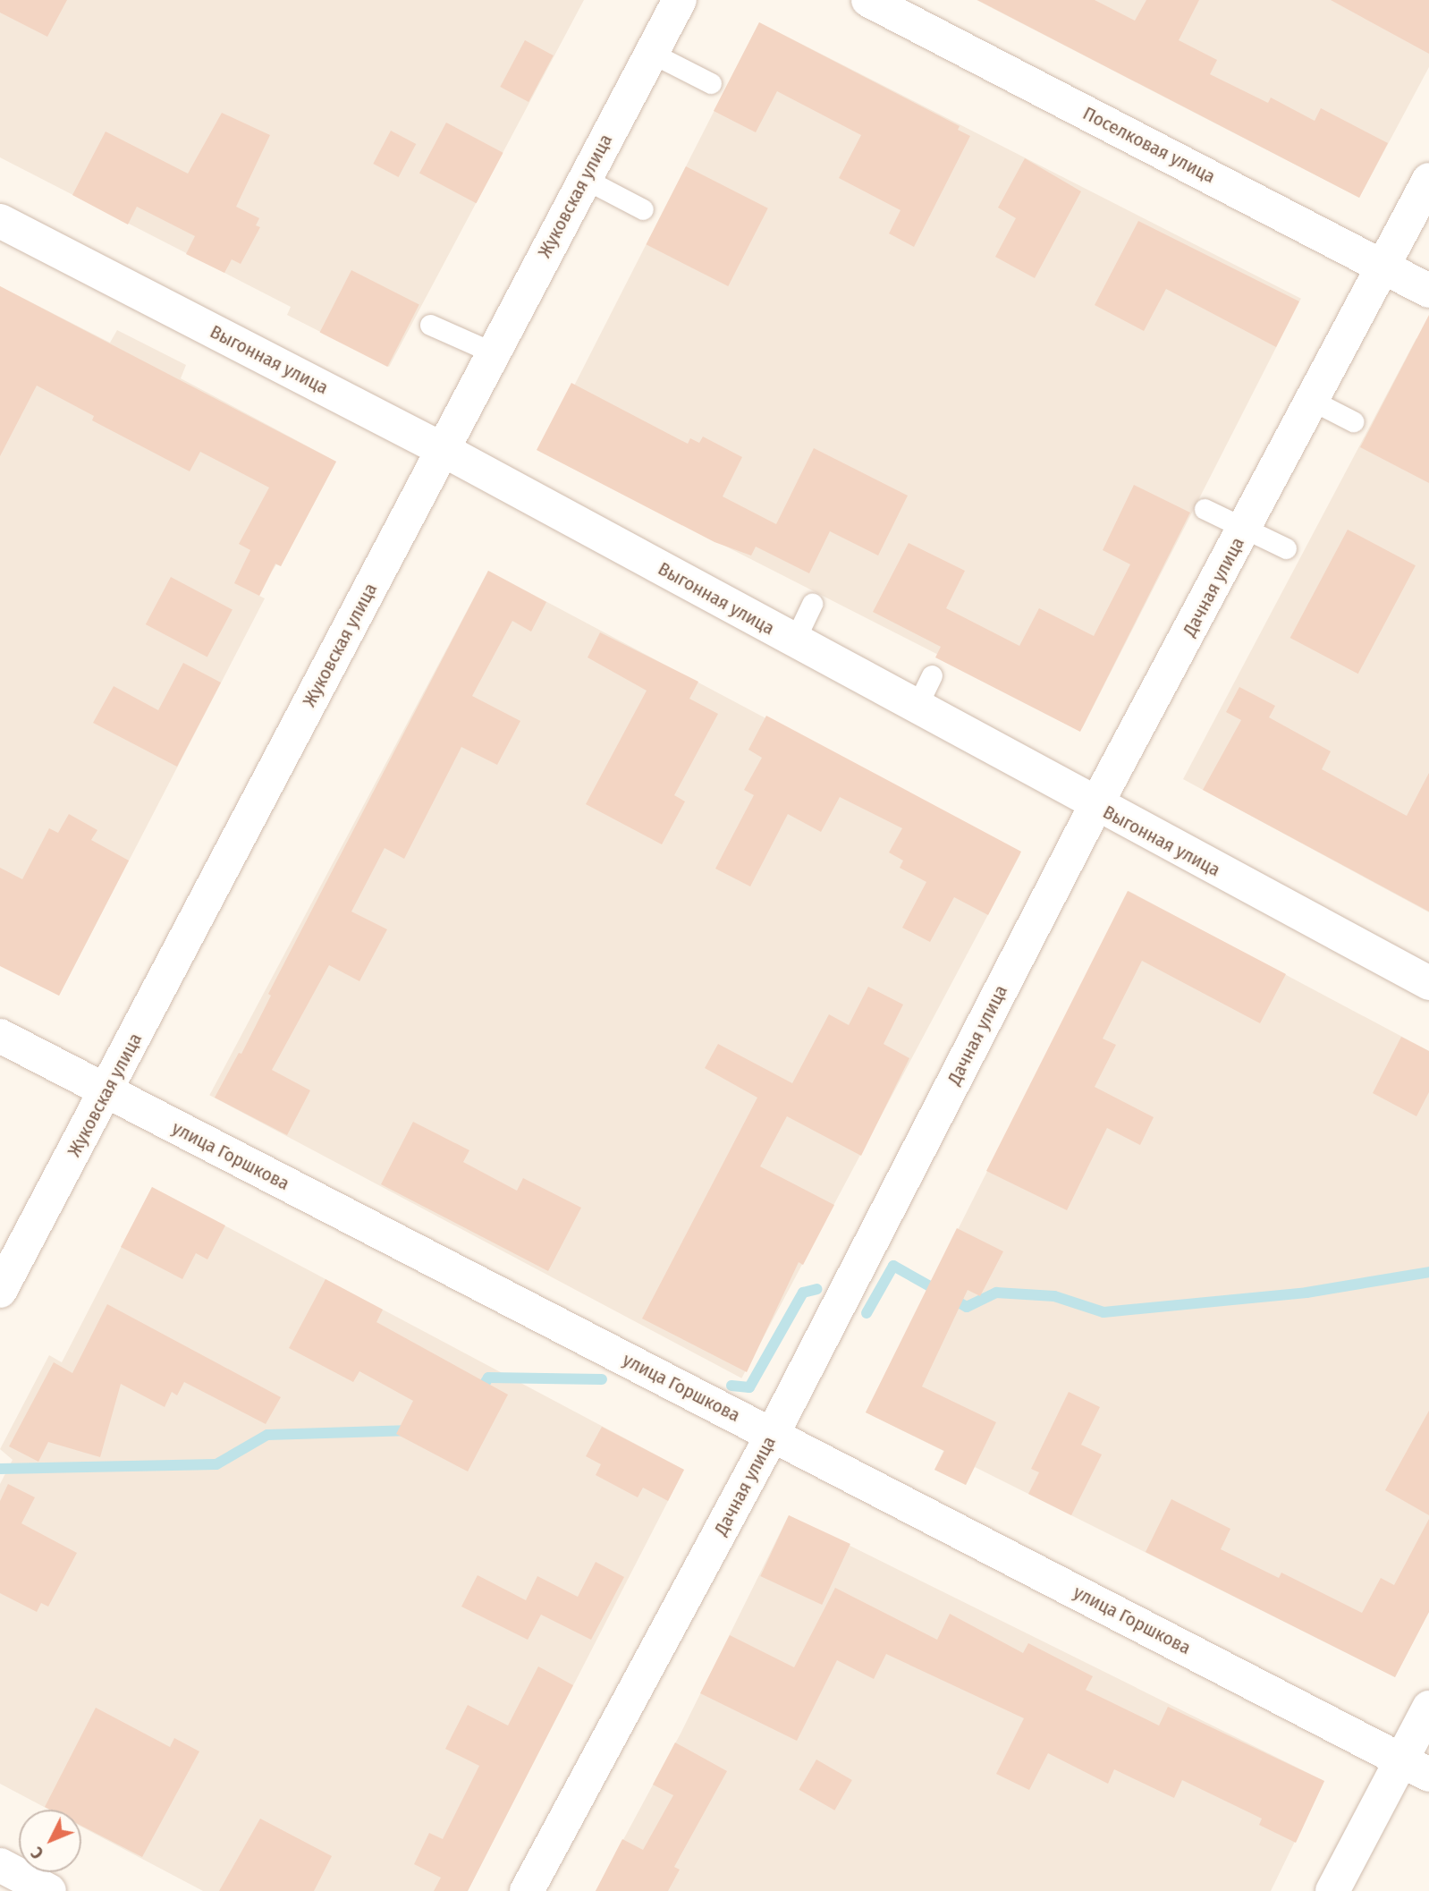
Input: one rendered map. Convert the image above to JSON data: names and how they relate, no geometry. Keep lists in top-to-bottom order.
{
  "streets": {
    "street": [
      "Поселковая улица",
      "Жуковская улица",
      "Выгонная улица",
      "Дачная улица",
      "улица Горшкова"
    ]
  },
  "crossings": [
    ["Поселковая улица", "Дачная улица"],
    ["Жуковская улица", "Выгонная улица"],
    ["Жуковская улица", "улица Горшкова"],
    ["Выгонная улица", "Дачная улица"],
    ["Дачная улица", "улица Горшкова"]
  ],
  "north": "bottom left"
}
